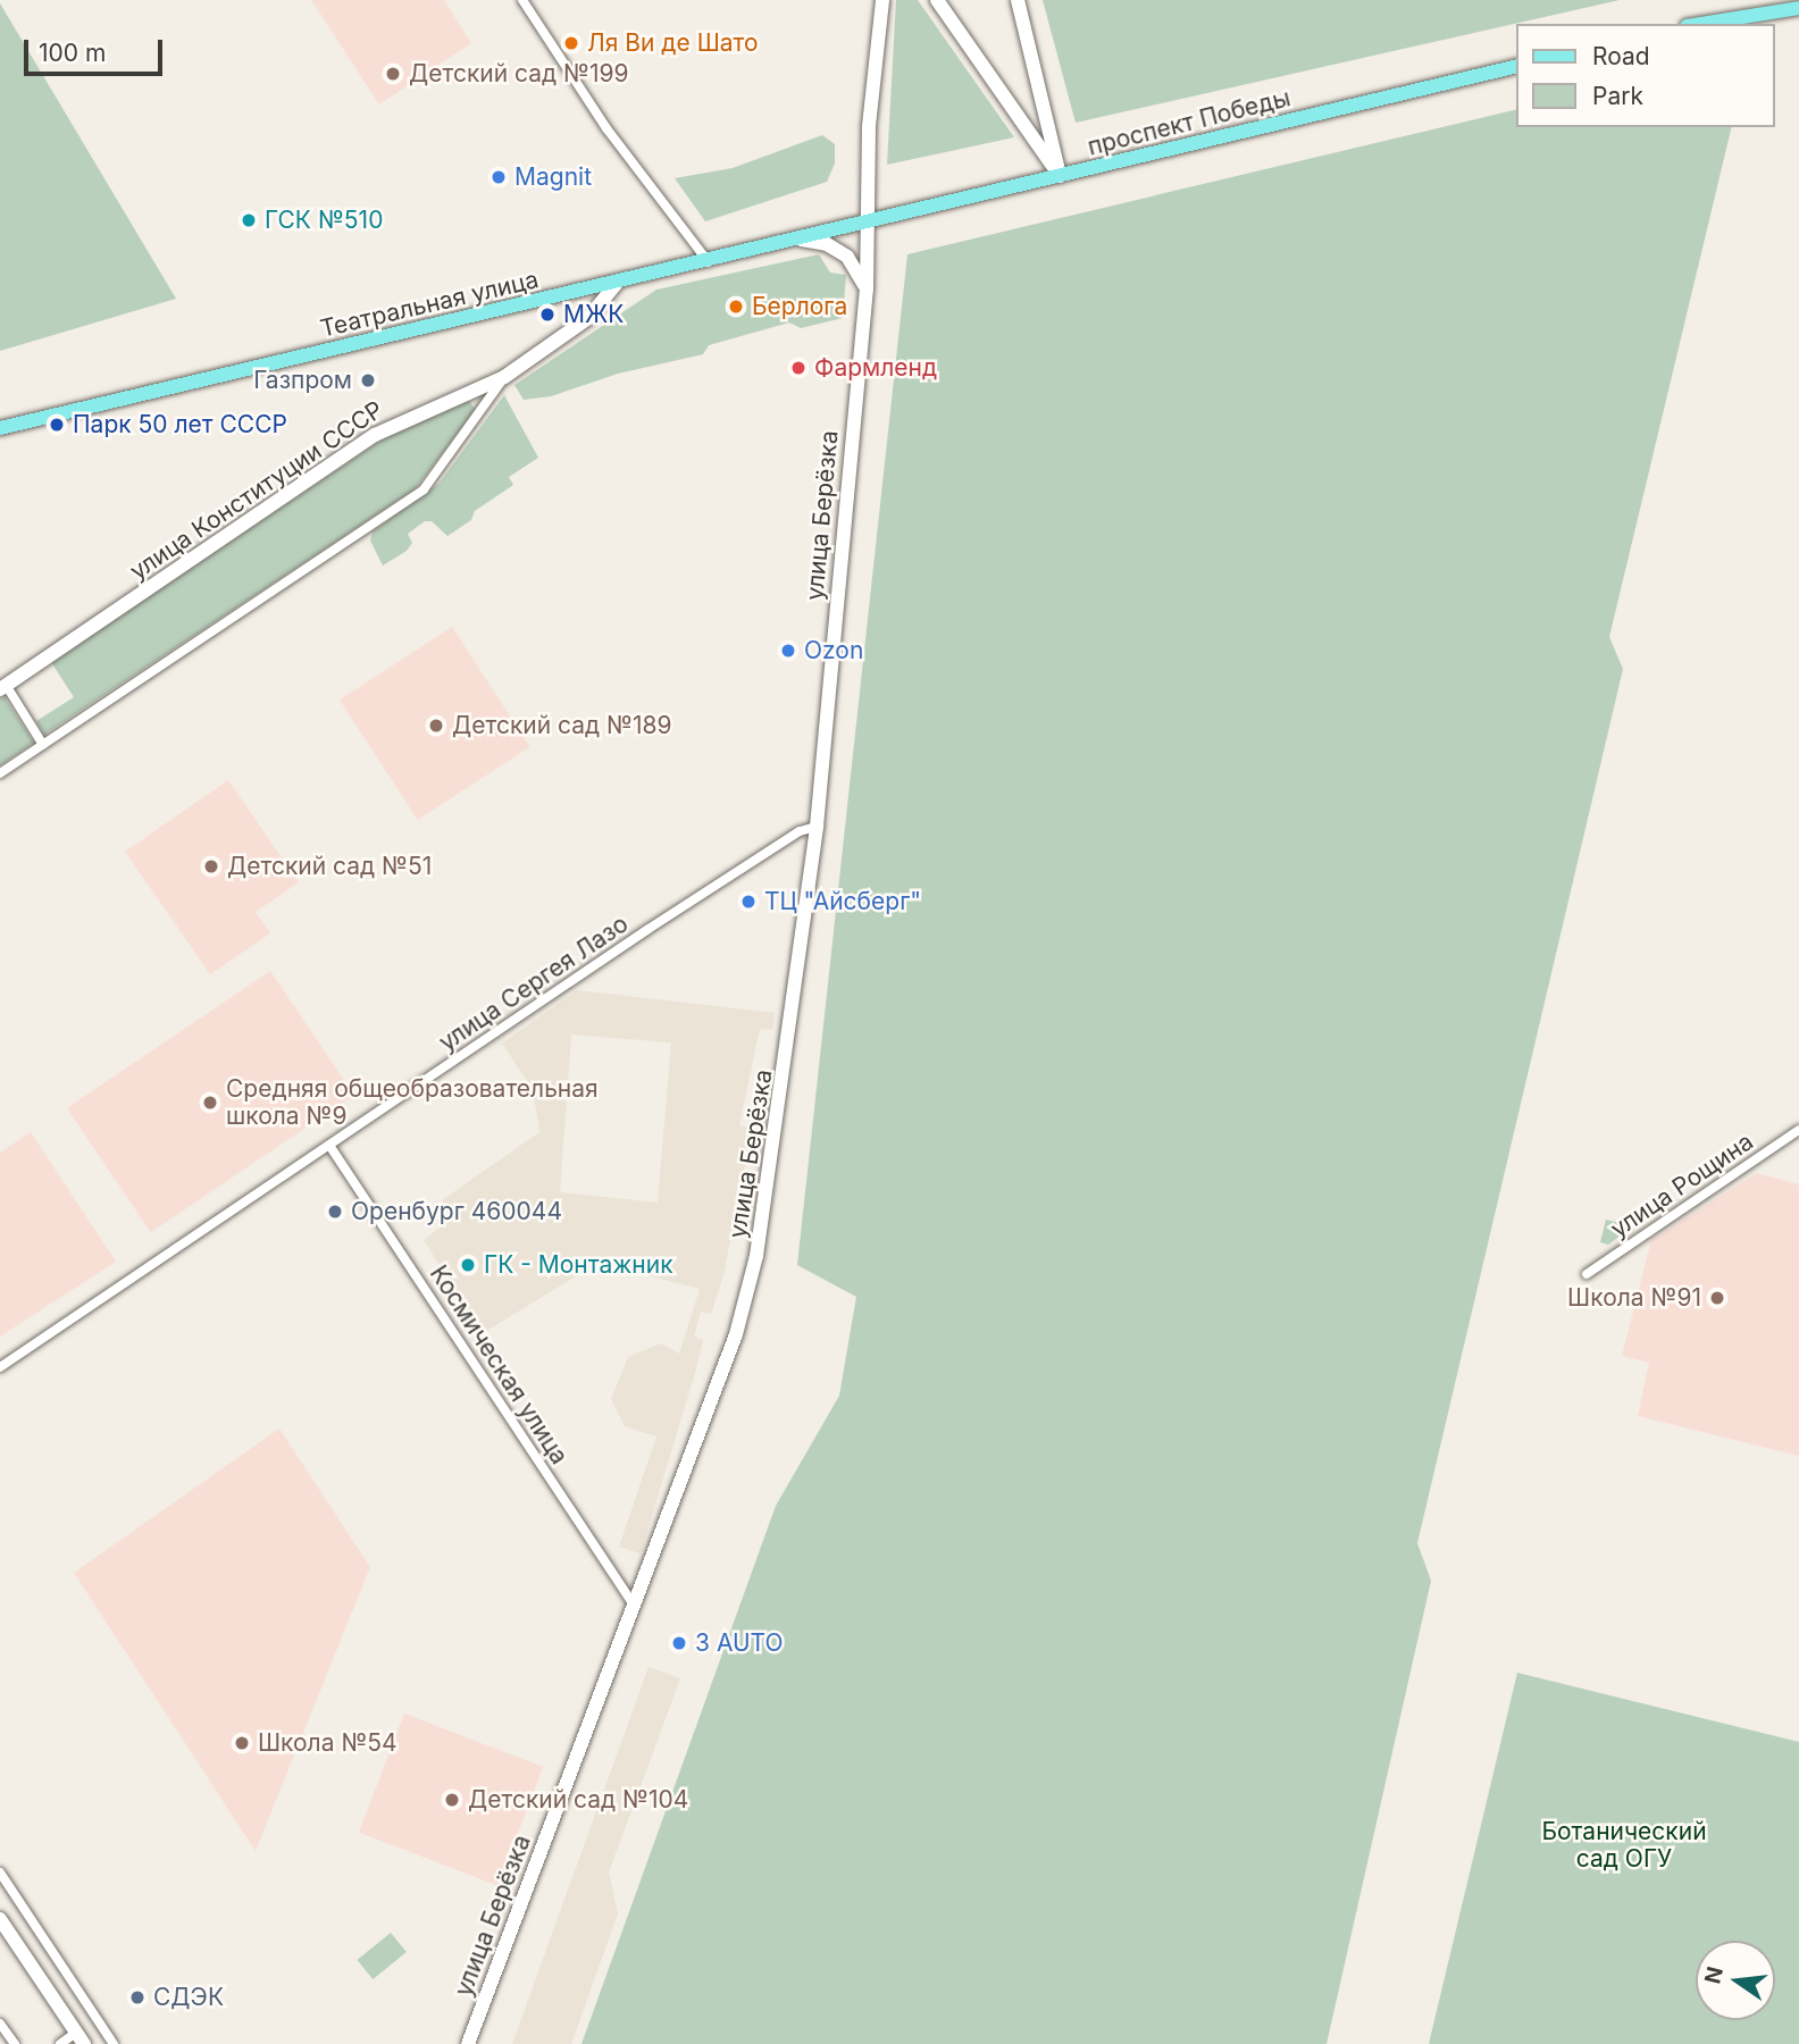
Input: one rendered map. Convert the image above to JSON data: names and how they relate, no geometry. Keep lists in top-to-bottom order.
{
  "streets": {
    "main road": [
      "проспект Победы",
      "Театральная улица",
      "улица Конституции СССР",
      "улица Берёзка"
    ],
    "street": ["улица Сергея Лазо", "улица Рощина", "Космическая улица"]
  },
  "crossings": [
    ["проспект Победы", "Театральная улица"],
    ["проспект Победы", "улица Берёзка"],
    ["Театральная улица", "улица Конституции СССР"],
    ["Театральная улица", "улица Берёзка"],
    ["улица Берёзка", "улица Сергея Лазо"],
    ["улица Берёзка", "Космическая улица"],
    ["улица Сергея Лазо", "Космическая улица"]
  ],
  "parks": ["Ботанический сад ОГУ"],
  "places": [
    "Ля Ви де Шато",
    "Детский сад №199",
    "Magnit",
    "ГСК №510",
    "Берлога",
    "МЖК",
    "Фармленд",
    "Газпром",
    "Парк 50 лет СССР",
    "Ozon",
    "Детский сад №189",
    "Детский сад №51",
    "ТЦ \"Айсберг\"",
    "Средняя общеобразовательная школа №9",
    "Оренбург 460044",
    "ГК - Монтажник",
    "Школа №91",
    "3 AUTO",
    "Школа №54",
    "Детский сад №104",
    "СДЭК"
  ],
  "legend": ["Road", "Park"],
  "scale_bar": "100 m",
  "north": "left"
}
